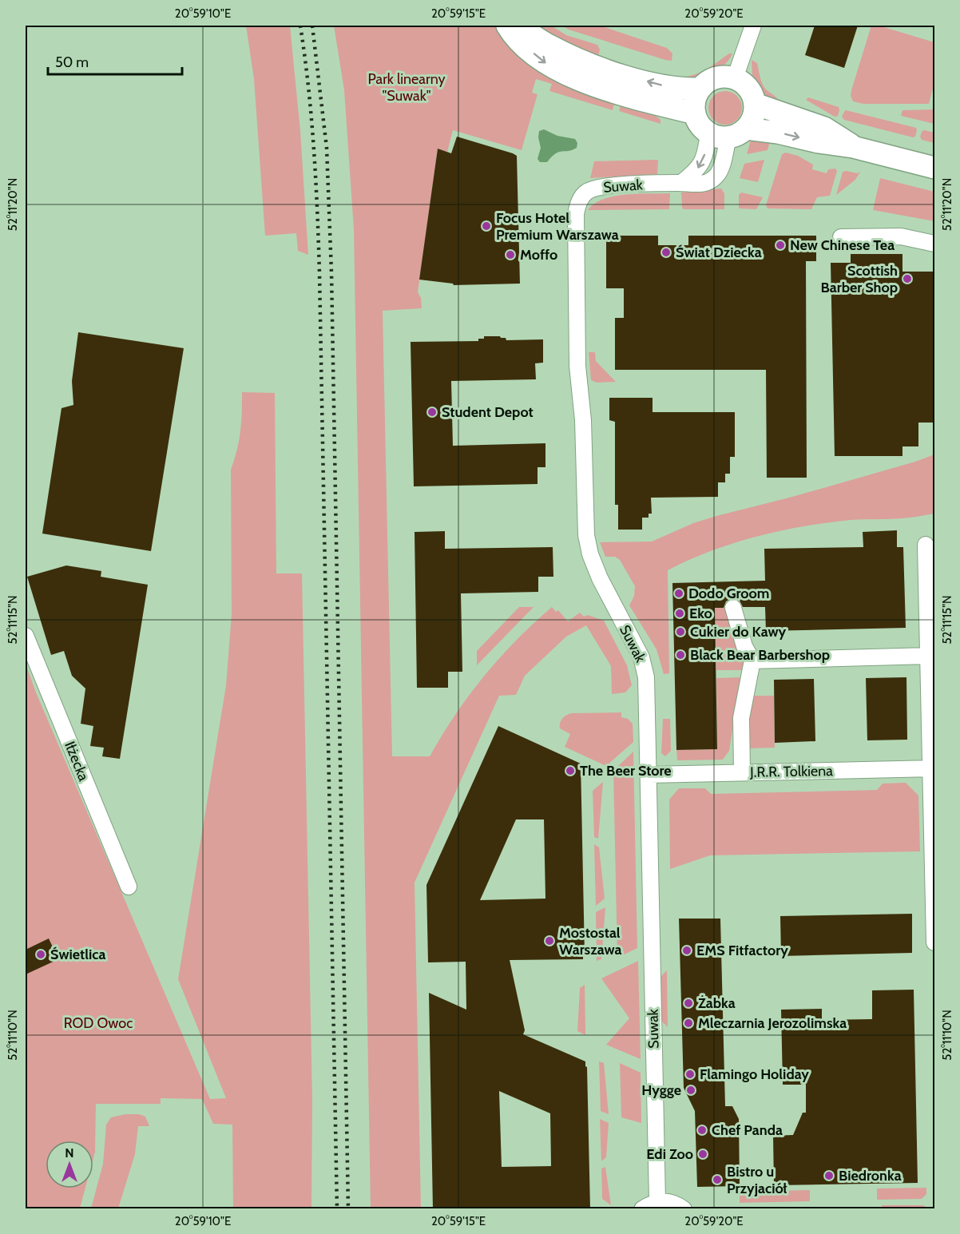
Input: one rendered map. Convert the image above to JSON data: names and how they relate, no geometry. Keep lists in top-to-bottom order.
{
  "streets": {
    "street": ["Suwak", "Iłżecka", "J.R.R. Tolkiena"]
  },
  "crossings": [
    ["Suwak", "J.R.R. Tolkiena"]
  ],
  "parks": ["Park linearny \"Suwak\"", "ROD Owoc"],
  "places": [
    "Focus Hotel Premium Warszawa",
    "New Chinese Tea",
    "Świat Dziecka",
    "Moffo",
    "Scottish Barber Shop",
    "Student Depot",
    "Dodo Groom",
    "Eko",
    "Cukier do Kawy",
    "Black Bear Barbershop",
    "The Beer Store",
    "Mostostal Warszawa",
    "EMS Fitfactory",
    "Świetlica",
    "Żabka",
    "Mleczarnia Jerozolimska",
    "Flamingo Holiday",
    "Hygge",
    "Chef Panda",
    "Edi Zoo",
    "Biedronka",
    "Bistro u Przyjaciół"
  ],
  "scale_bar": "50 m",
  "north": "top",
  "coordinates": [
    "20°59'10\"E",
    "20°59'15\"E",
    "20°59'20\"E",
    "52°11'20\"N",
    "52°11'15\"N",
    "52°11'10\"N"
  ]
}
